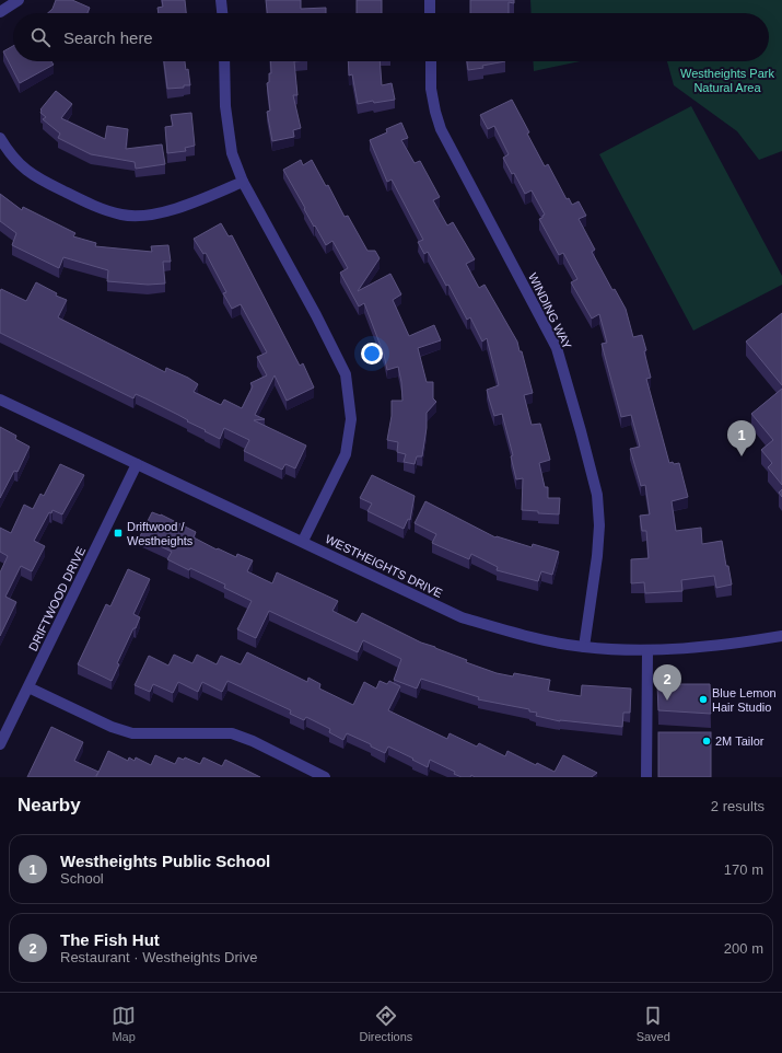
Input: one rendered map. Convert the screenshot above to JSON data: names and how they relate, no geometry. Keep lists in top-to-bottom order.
{
  "streets": {
    "street": ["WINDING WAY", "WESTHEIGHTS DRIVE", "DRIFTWOOD DRIVE"]
  },
  "crossings": [
    ["WINDING WAY", "WESTHEIGHTS DRIVE"],
    ["WESTHEIGHTS DRIVE", "DRIFTWOOD DRIVE"]
  ],
  "parks": ["Westheights Park Natural Area"],
  "places": {
    "transit": ["Driftwood / Westheights"],
    "other": ["Blue Lemon Hair Studio", "2M Tailor"]
  },
  "page": {
    "search": "Search here",
    "pins": ["1", "2"],
    "heading": ["Nearby", "2 results"],
    "list": [
      {
        "mark": "1",
        "name": "Westheights Public School",
        "note": "School",
        "value": "170 m"
      },
      {
        "mark": "2",
        "name": "The Fish Hut",
        "note": "Restaurant · Westheights Drive",
        "value": "200 m"
      }
    ],
    "nav": ["Map", "Directions", "Saved"]
  }
}
